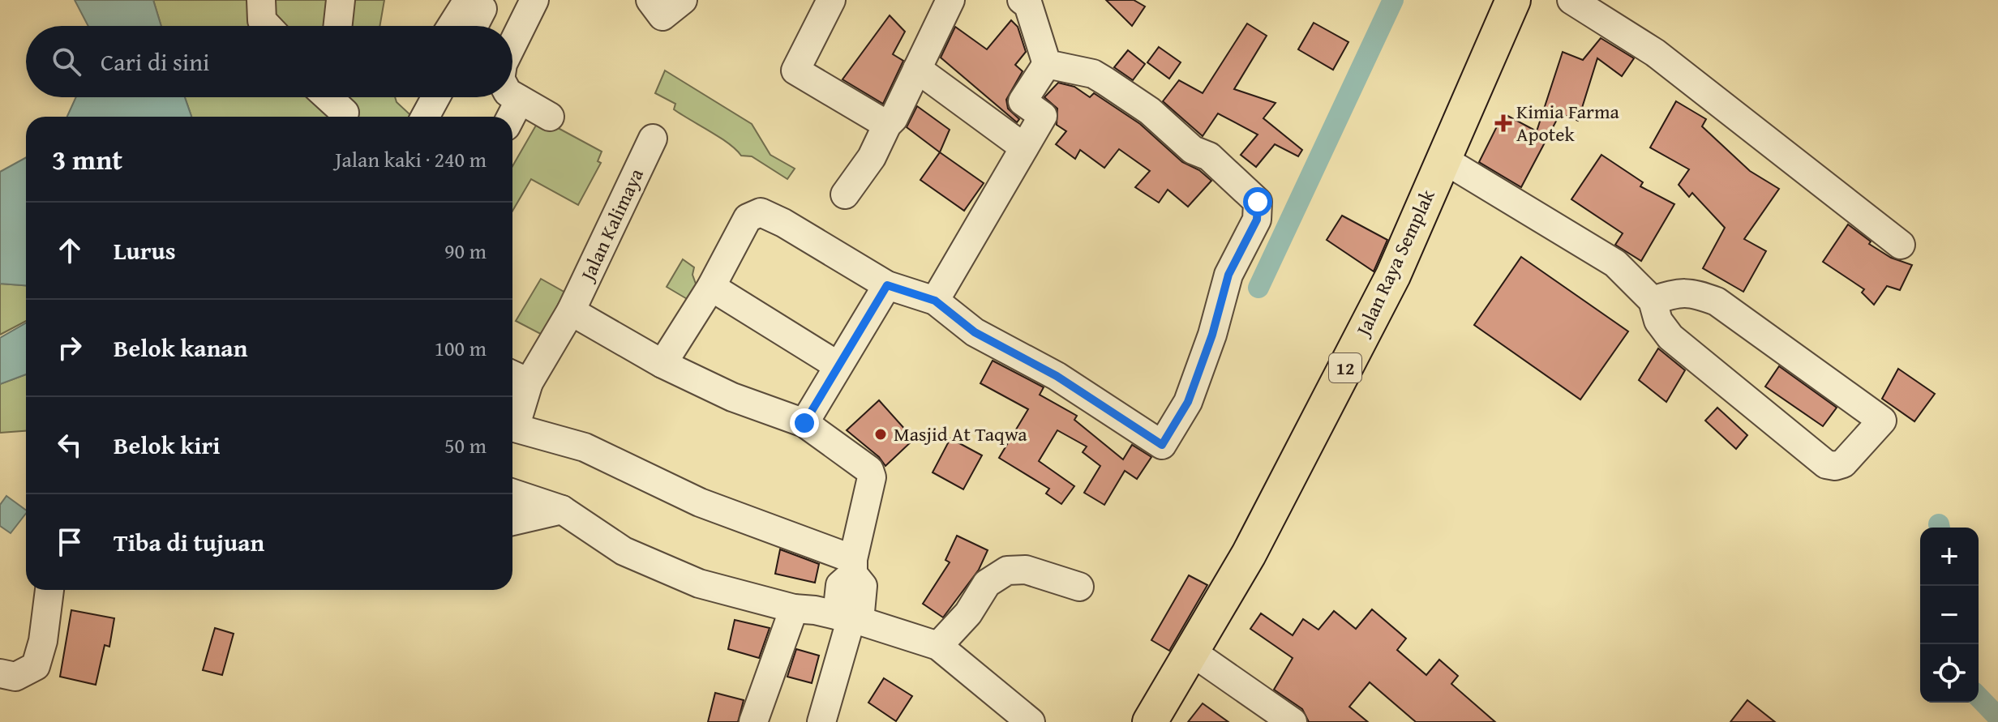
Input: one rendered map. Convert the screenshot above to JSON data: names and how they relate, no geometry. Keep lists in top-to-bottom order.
{
  "streets": {
    "main road": ["Jalan Raya Semplak", "12"],
    "street": ["Jalan Kalimaya"]
  },
  "places": {
    "health": ["Kimia Farma Apotek"],
    "other": ["Masjid At Taqwa"]
  },
  "page": {
    "search": "Cari di sini",
    "heading": ["3 mnt", "Jalan kaki · 240 m"],
    "list": [
      ["Lurus", "90 m"],
      ["Belok kanan", "100 m"],
      ["Belok kiri", "50 m"],
      "Tiba di tujuan"
    ],
    "map_buttons": ["+", "−"]
  }
}
